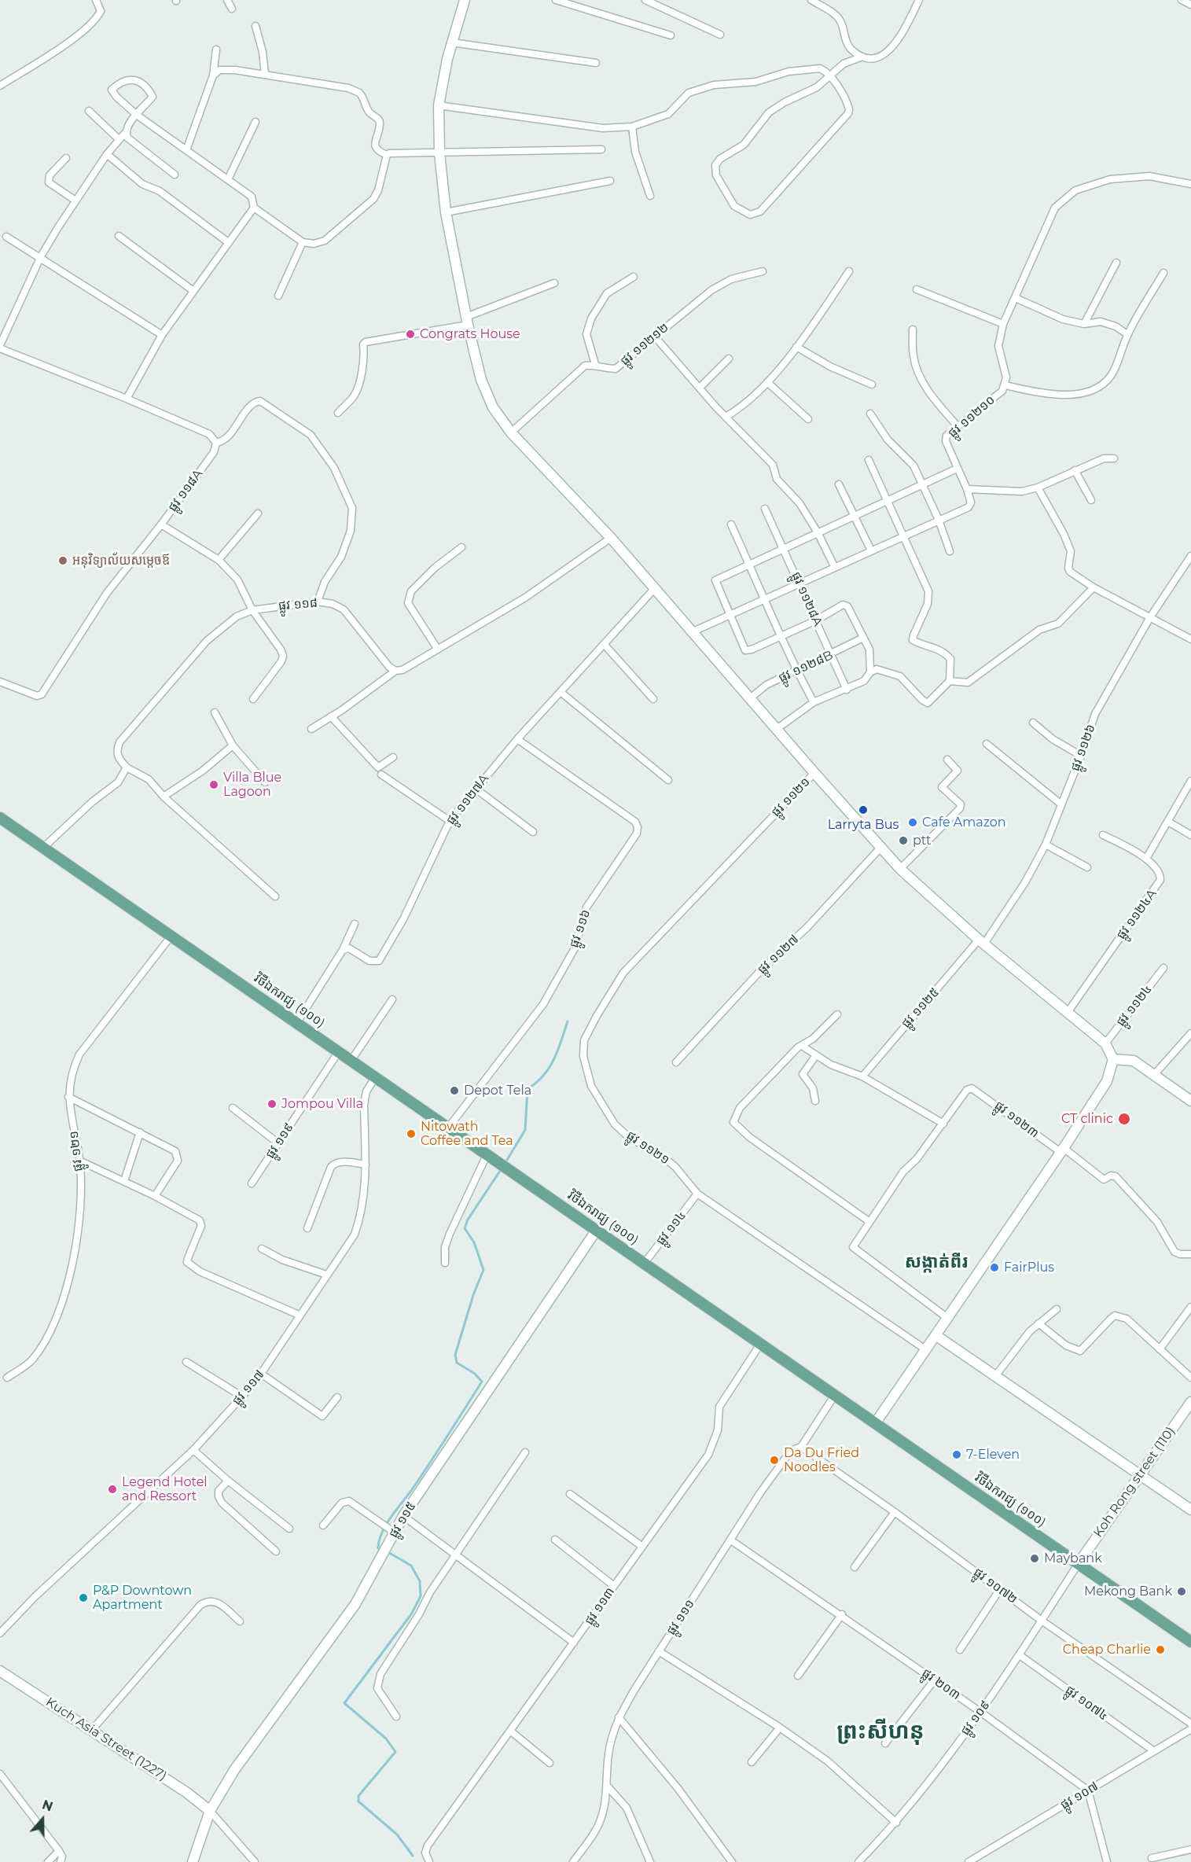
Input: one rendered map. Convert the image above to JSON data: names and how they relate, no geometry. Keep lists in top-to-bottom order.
{
  "streets": {
    "main road": [
      "វិថីឯករាជ្យ (១០០)",
      "Koh Rong street (110)",
      "ផ្លូវ ១១៥",
      "Kuch Asia Street (1227)"
    ],
    "street": [
      "ផ្លូវ ១១២១២",
      "ផ្លូវ ១១២១០",
      "ផ្លូវ ១១៨A",
      "ផ្លូវ ១១២៨A",
      "ផ្លូវ ១១៨",
      "ផ្លូវ ១១២៨B",
      "ផ្លូវ ១១២៦",
      "ផ្លូវ ១១២១",
      "ផ្លូវ ១១២៧A",
      "ផ្លូវ ១១២៤A",
      "ផ្លូវ ១១៦",
      "ផ្លូវ ១១២៧",
      "ផ្លូវ ១១២៤",
      "ផ្លូវ ១១២៥",
      "ផ្លូវ ១១២៣",
      "ផ្លូវ ១១៩",
      "ផ្លូវ ១២១",
      "ផ្លូវ ១១៤",
      "ផ្លូវ ១១៧",
      "ផ្លូវ ១០៧២",
      "ផ្លូវ ១១៣",
      "ផ្លូវ ១១១",
      "ផ្លូវ ២០៣",
      "ផ្លូវ ១០៧៤",
      "ផ្លូវ ១០៩",
      "ផ្លូវ ១០៧"
    ]
  },
  "crossings": [
    ["ផ្លូវ ១១២៨A", "ផ្លូវ ១១២៨B"],
    ["ផ្លូវ ១១២៦", "ផ្លូវ ១១២៥"],
    ["ផ្លូវ ១១២១", "ផ្លូវ ១១៤"],
    ["ផ្លូវ ១១២៧A", "ផ្លូវ ១១៦"],
    ["ផ្លូវ ១១៦", "វិថីឯករាជ្យ (១០០)"],
    ["វិថីឯករាជ្យ (១០០)", "ផ្លូវ ១១៩"],
    ["វិថីឯករាជ្យ (១០០)", "ផ្លូវ ១២១"],
    ["វិថីឯករាជ្យ (១០០)", "ផ្លូវ ១១៤"],
    ["វិថីឯករាជ្យ (១០០)", "ផ្លូវ ១១៧"],
    ["វិថីឯករាជ្យ (១០០)", "Koh Rong street (110)"],
    ["វិថីឯករាជ្យ (១០០)", "ផ្លូវ ១១៥"],
    ["វិថីឯករាជ្យ (១០០)", "ផ្លូវ ១១៣"],
    ["វិថីឯករាជ្យ (១០០)", "ផ្លូវ ១១១"],
    ["វិថីឯករាជ្យ (១០០)", "ផ្លូវ ១០៩"],
    ["Koh Rong street (110)", "ផ្លូវ ១០៩"],
    ["ផ្លូវ ១១៥", "Kuch Asia Street (1227)"],
    ["ផ្លូវ ១០៧២", "ផ្លូវ ១១១"],
    ["ផ្លូវ ១០៧២", "ផ្លូវ ១០៩"],
    ["ផ្លូវ ១១១", "ផ្លូវ ២០៣"],
    ["ផ្លូវ ២០៣", "ផ្លូវ ១០៩"],
    ["ផ្លូវ ២០៣", "ផ្លូវ ១០៧"],
    ["ផ្លូវ ១០៧៤", "ផ្លូវ ១០៩"],
    ["ផ្លូវ ១០៧៤", "ផ្លូវ ១០៧"]
  ],
  "districts": ["សង្កាត់ពីរ", "ព្រះសីហនុ"],
  "places": [
    "Congrats House",
    "អនុវិទ្យាល័យសម្តេចឪ",
    "Villa Blue Lagoon",
    "Larryta Bus",
    "Cafe Amazon",
    "ptt",
    "Depot Tela",
    "Jompou Villa",
    "CT clinic",
    "Nitowath Coffee and Tea",
    "FairPlus",
    "7-Eleven",
    "Da Du Fried Noodles",
    "Legend Hotel and Ressort",
    "Maybank",
    "Mekong Bank",
    "P&P Downtown Apartment",
    "Cheap Charlie"
  ],
  "north": "top"
}
